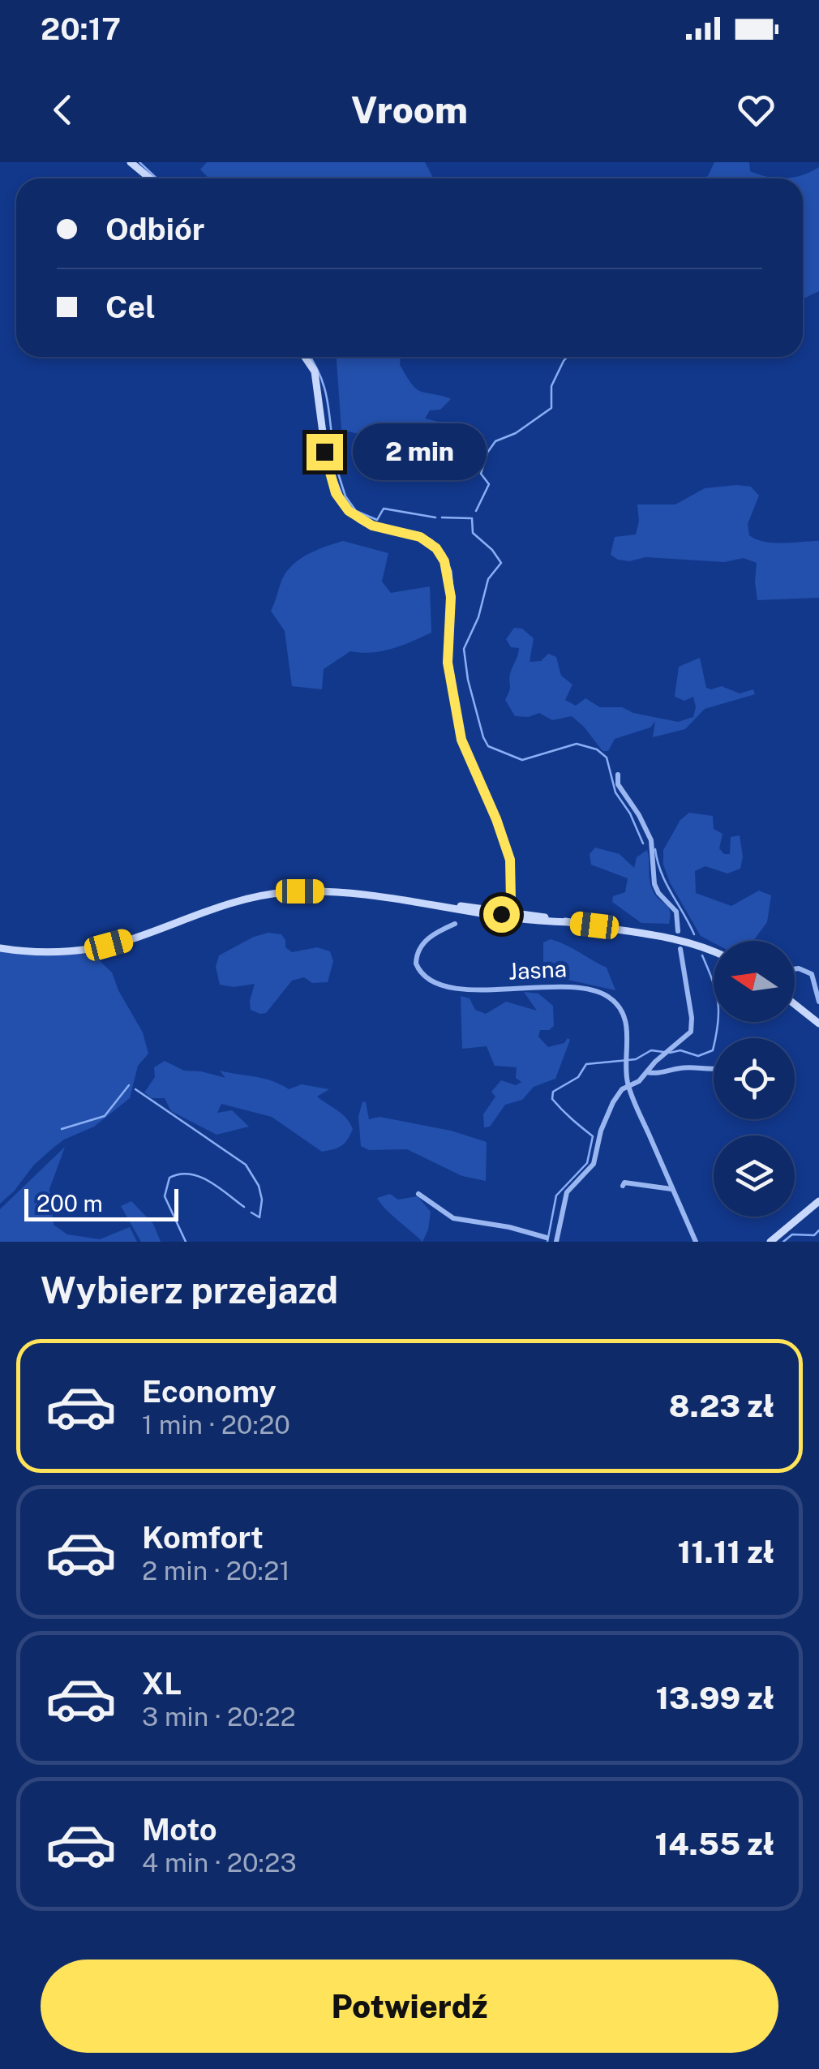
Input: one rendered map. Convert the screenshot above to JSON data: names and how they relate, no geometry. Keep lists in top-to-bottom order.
{
  "streets": {
    "street": ["Jasna"]
  },
  "scale_bar": "200 m",
  "north": "left",
  "page": {
    "status": "20:17",
    "header": "Vroom",
    "banner": ["Odbiór", "Cel"],
    "bubble": "2 min",
    "scale": "200 m",
    "heading": "Wybierz przejazd",
    "list": [
      {
        "name": "Economy",
        "note": "1 min · 20:20",
        "value": "8.23 zł"
      },
      {
        "name": "Komfort",
        "note": "2 min · 20:21",
        "value": "11.11 zł"
      },
      {
        "name": "XL",
        "note": "3 min · 20:22",
        "value": "13.99 zł"
      },
      {
        "name": "Moto",
        "note": "4 min · 20:23",
        "value": "14.55 zł"
      }
    ],
    "buttons": "Potwierdź"
  }
}
